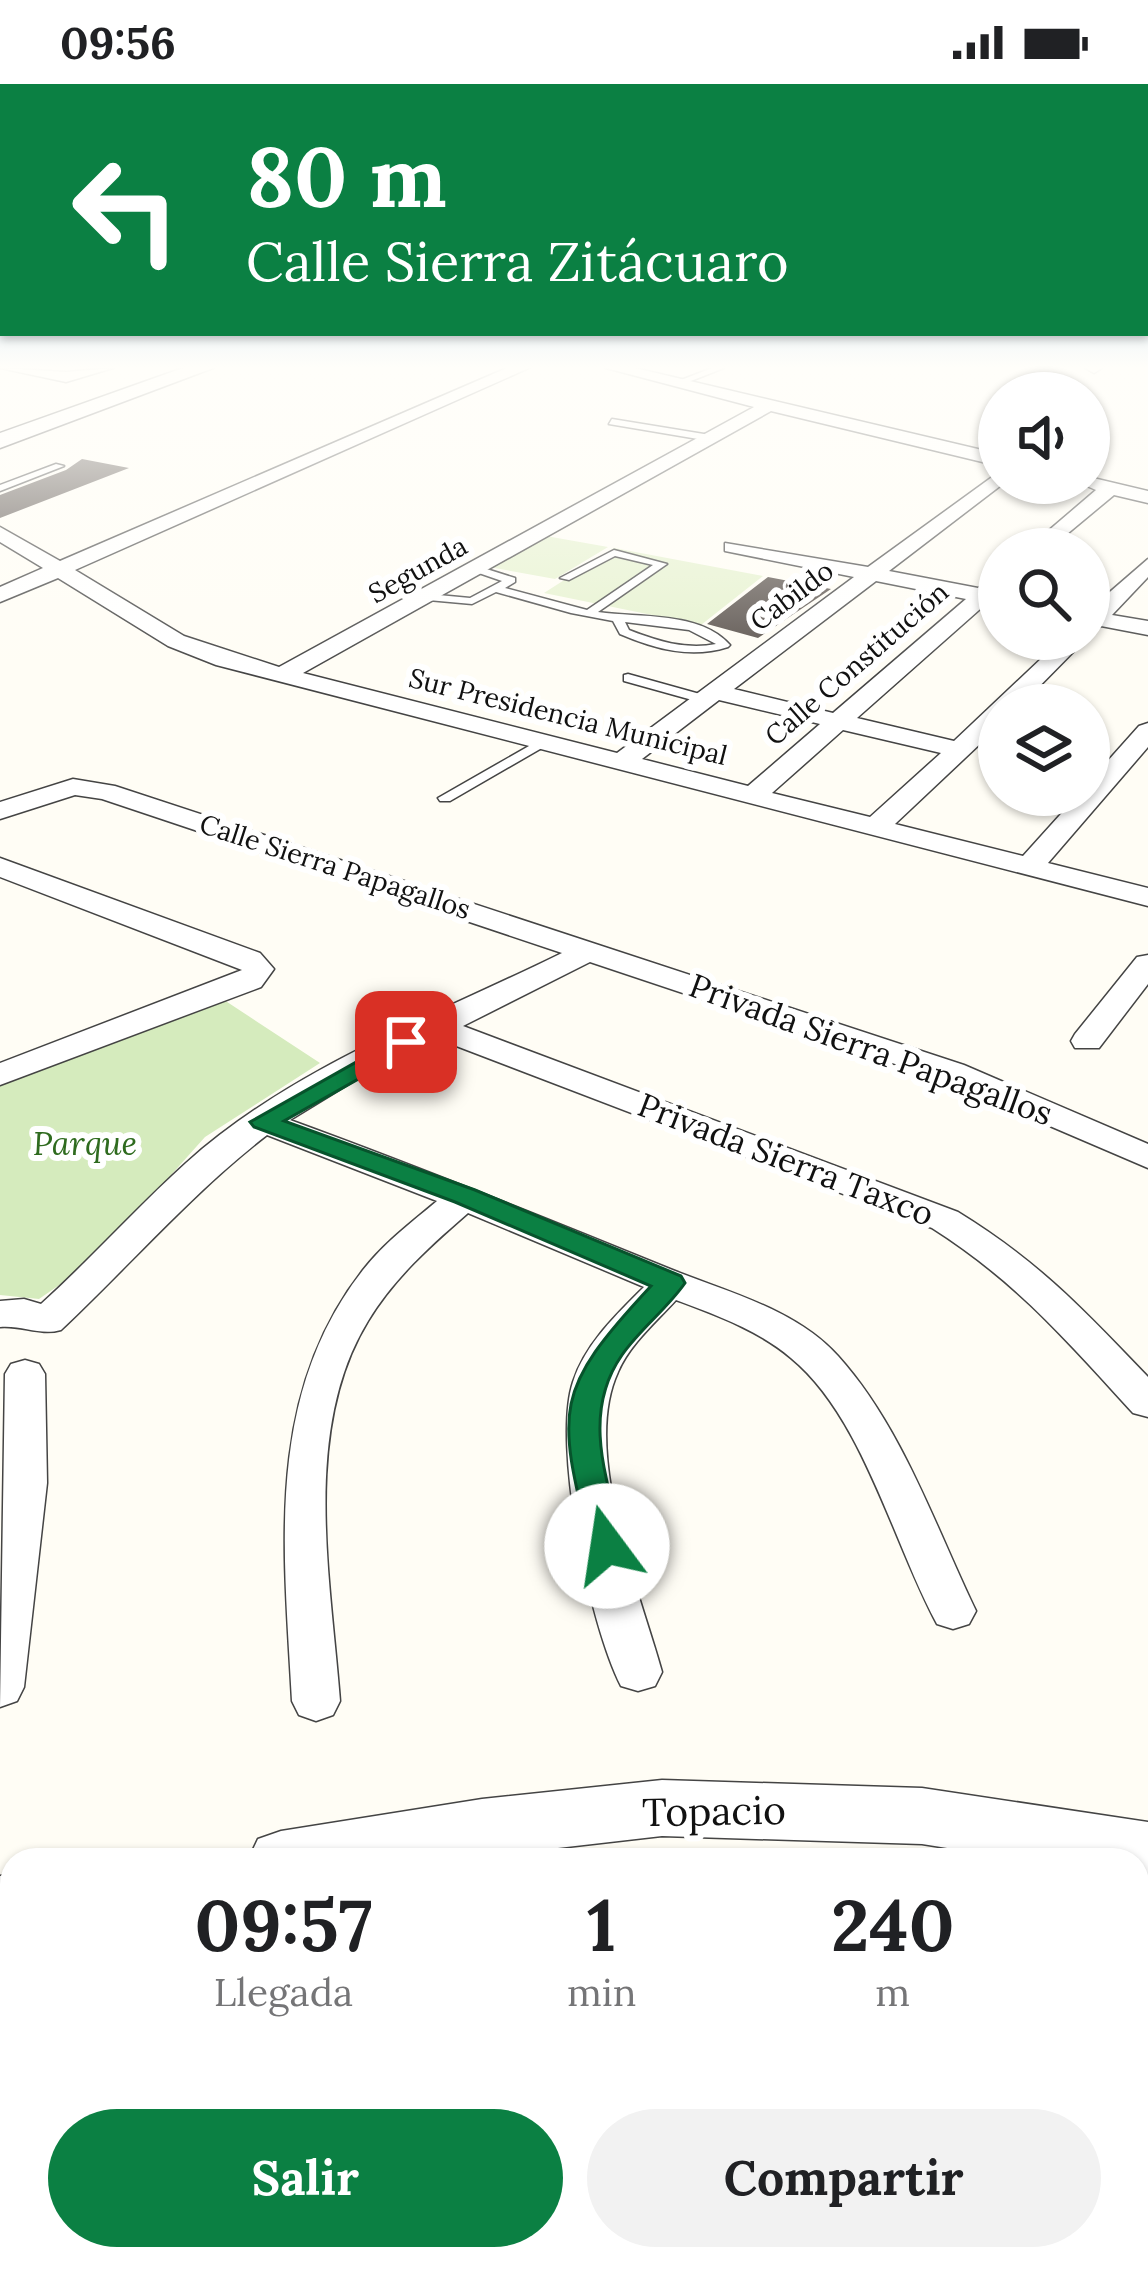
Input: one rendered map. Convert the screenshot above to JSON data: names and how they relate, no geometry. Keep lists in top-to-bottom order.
{
  "streets": {
    "street": [
      "Segunda",
      "Cabildo",
      "Calle Constitución",
      "Sur Presidencia Municipal",
      "Calle Sierra Papagallos",
      "Privada Sierra Papagallos",
      "Privada Sierra Taxco",
      "Topacio"
    ]
  },
  "crossings": [
    ["Segunda", "Sur Presidencia Municipal"],
    ["Cabildo", "Sur Presidencia Municipal"],
    ["Calle Constitución", "Sur Presidencia Municipal"],
    ["Calle Sierra Papagallos", "Privada Sierra Papagallos"]
  ],
  "parks": ["Parque"],
  "page": {
    "status": "09:56",
    "turn": ["80 m", "Calle Sierra Zitácuaro"],
    "eta": [
      "09:57",
      "Llegada",
      "1",
      "min",
      "240",
      "m"
    ],
    "buttons": ["Salir", "Compartir"]
  }
}
